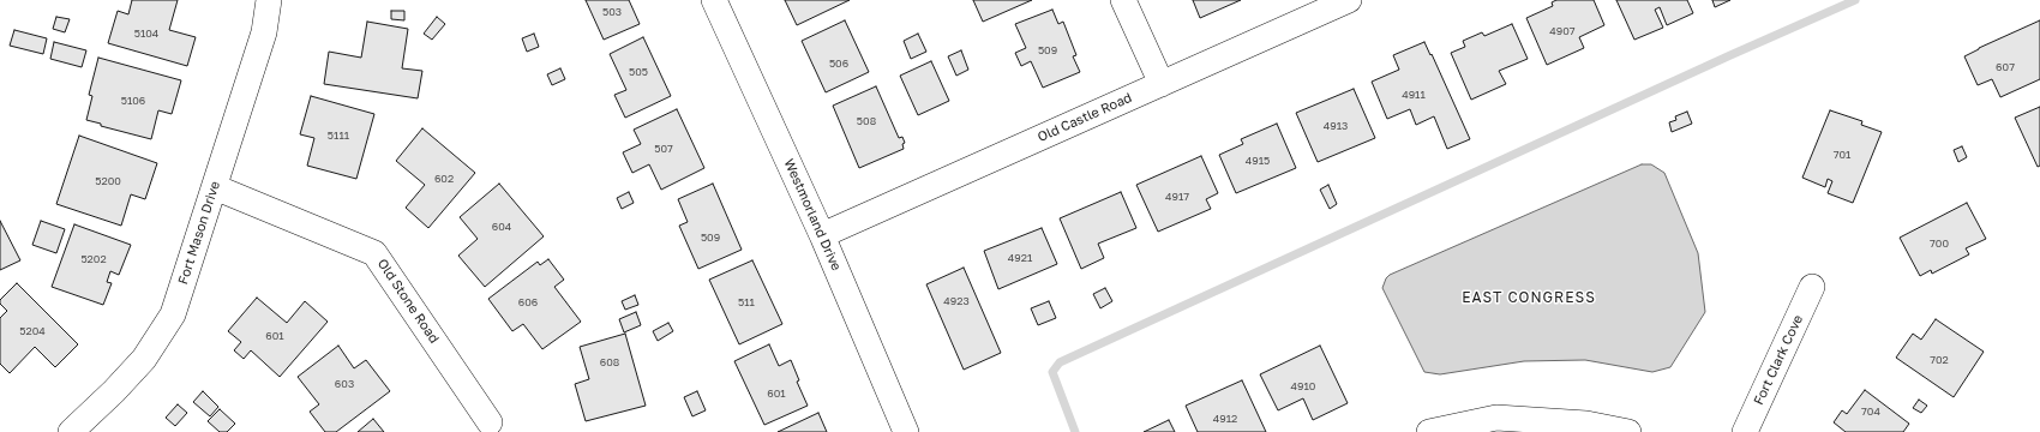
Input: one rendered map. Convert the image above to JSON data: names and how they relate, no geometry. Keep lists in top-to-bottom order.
{
  "streets": {
    "street": [
      "Old Castle Road",
      "Westmorland Drive",
      "Fort Mason Drive",
      "Old Stone Road",
      "Fort Clark Cove"
    ]
  },
  "crossings": [
    ["Old Castle Road", "Westmorland Drive"],
    ["Fort Mason Drive", "Old Stone Road"]
  ],
  "districts": ["EAST CONGRESS"],
  "house_numbers": [
    "503",
    "4907",
    "5104",
    "509",
    "506",
    "607",
    "505",
    "4911",
    "5106",
    "508",
    "4913",
    "5111",
    "507",
    "701",
    "4915",
    "602",
    "5200",
    "4917",
    "604",
    "509",
    "700",
    "4921",
    "5202",
    "4923",
    "606",
    "511",
    "5204",
    "601",
    "702",
    "608",
    "603",
    "4910",
    "601",
    "704",
    "4912"
  ]
}
